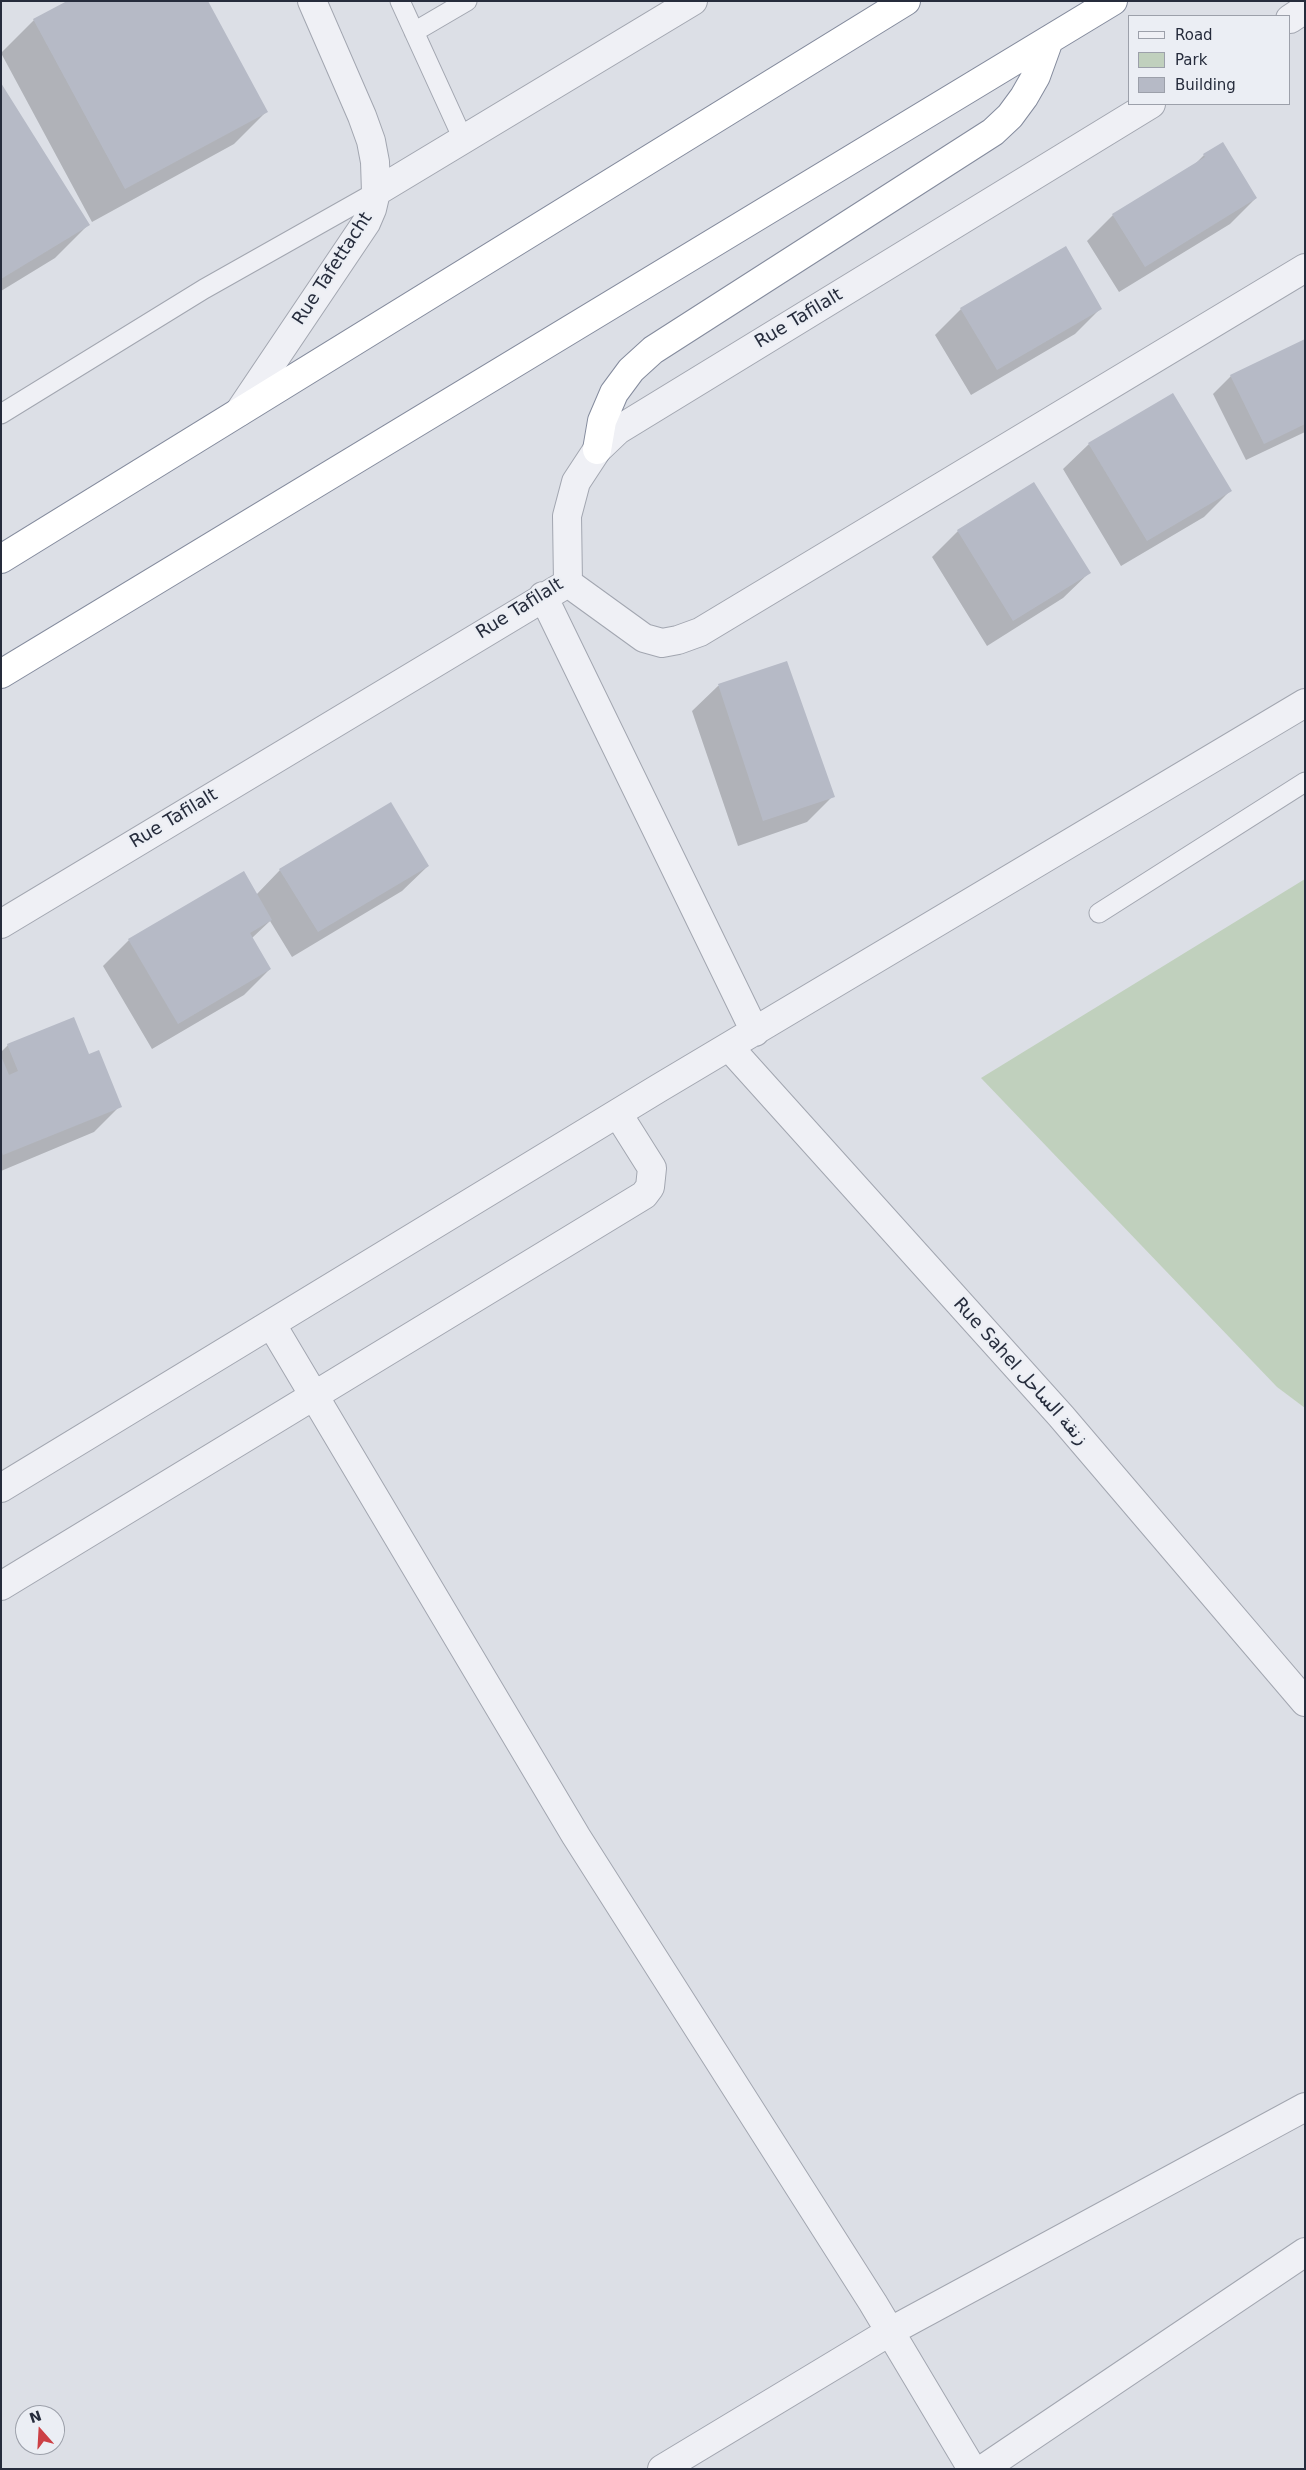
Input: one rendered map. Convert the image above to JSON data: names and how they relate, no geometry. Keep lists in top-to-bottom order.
{
  "streets": {
    "street": ["Rue Tafettacht", "Rue Tafilalt", "Rue Sahel زنقة الساحل"]
  },
  "legend": ["Road", "Park", "Building"],
  "north": "top"
}
